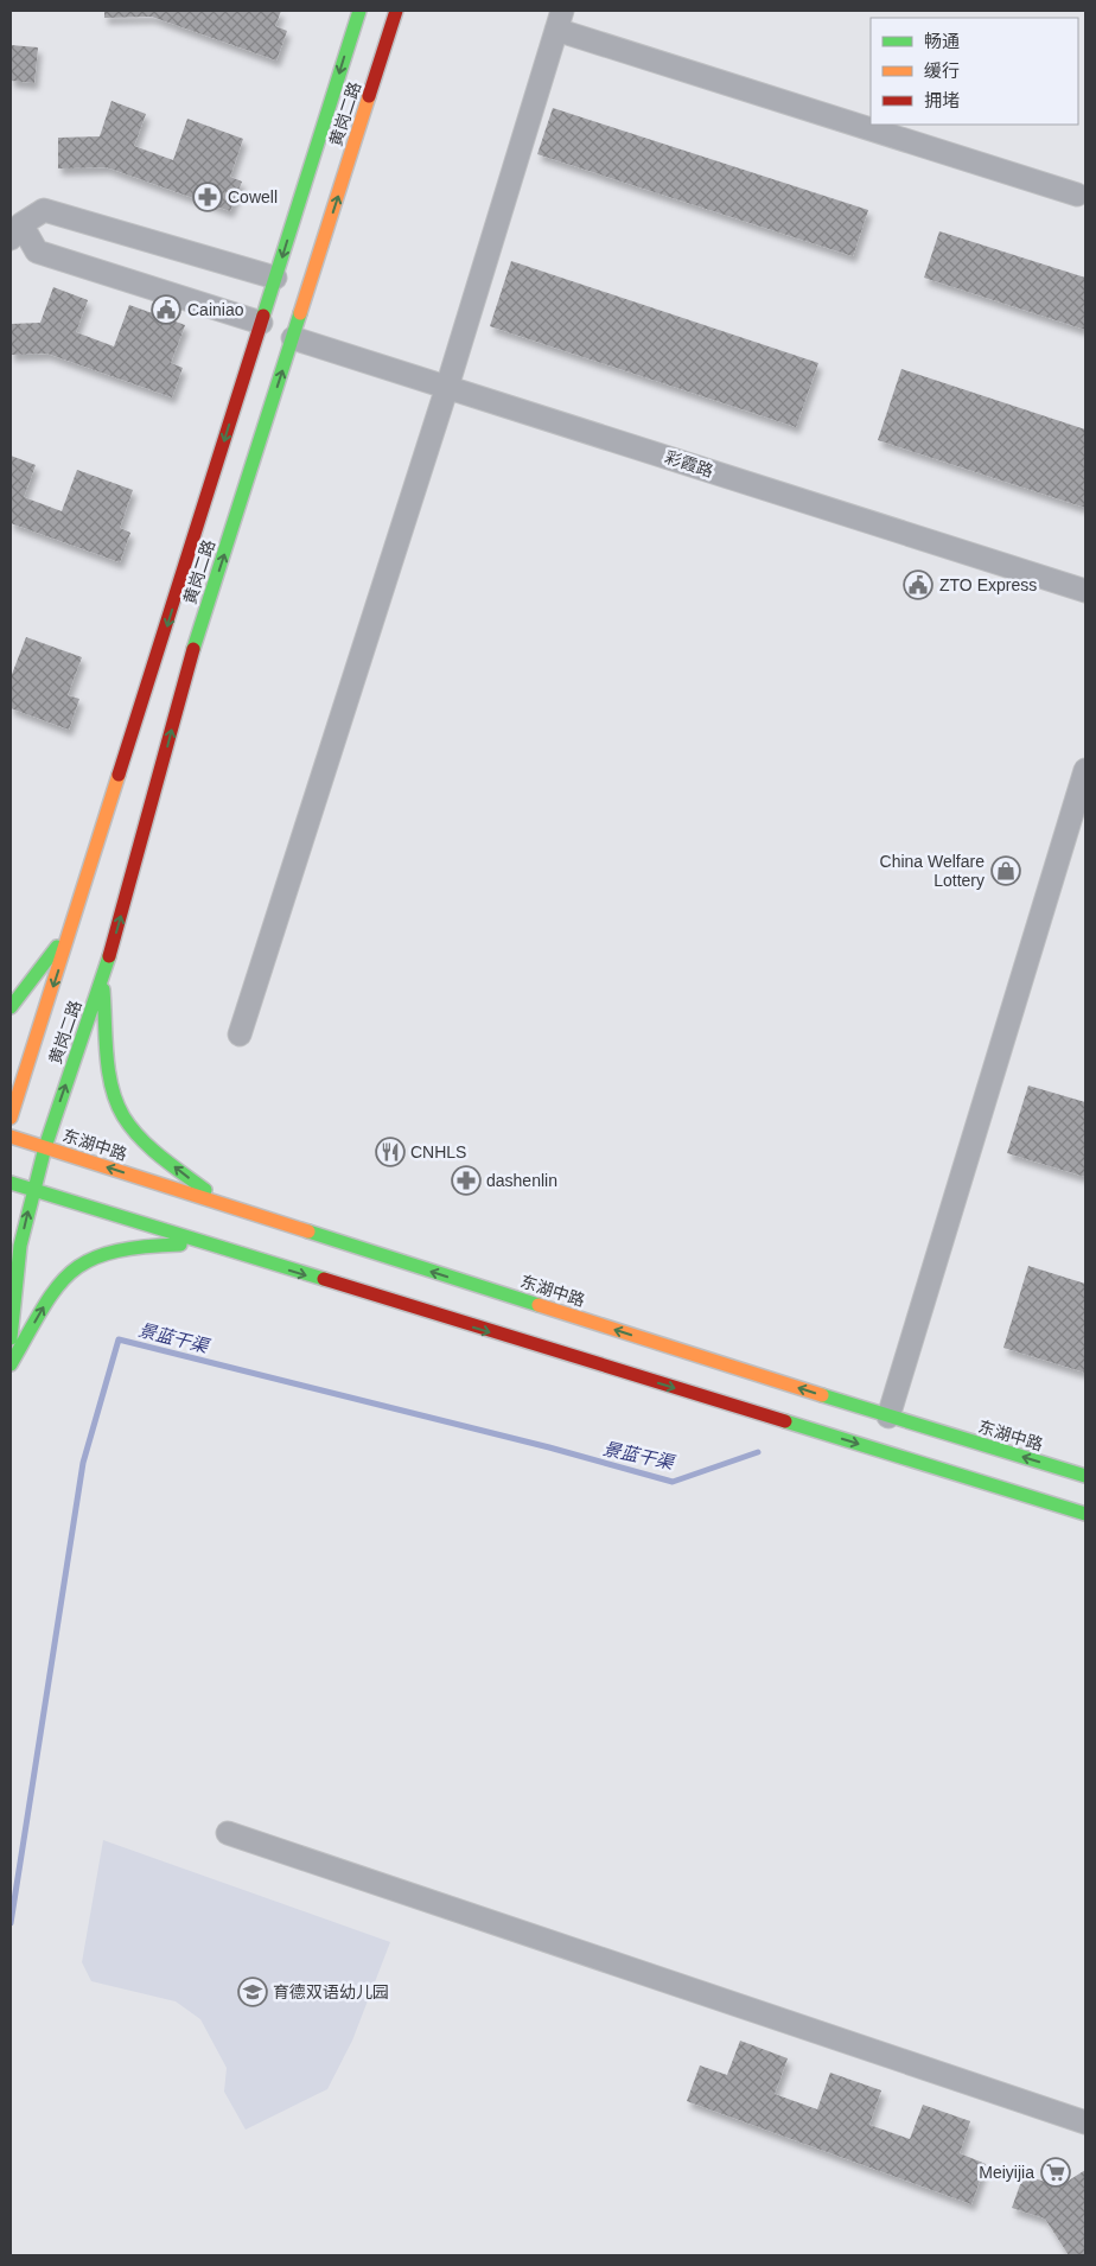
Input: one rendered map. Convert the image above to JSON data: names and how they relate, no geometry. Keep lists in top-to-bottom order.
{
  "streets": {
    "main road": ["黄岗二路", "东湖中路"],
    "street": ["彩霞路"]
  },
  "crossings": [
    ["黄岗二路", "彩霞路"],
    ["黄岗二路", "东湖中路"]
  ],
  "water": ["景蓝干渠"],
  "places": {
    "pharmacy": ["Cowell", "dashenlin"],
    "public building": ["Cainiao", "ZTO Express"],
    "shop": ["China Welfare Lottery"],
    "restaurant": ["CNHLS"],
    "school or university": ["育德双语幼儿园"],
    "supermarket": ["Meiyijia"]
  },
  "legend": ["畅通", "缓行", "拥堵"]
}
